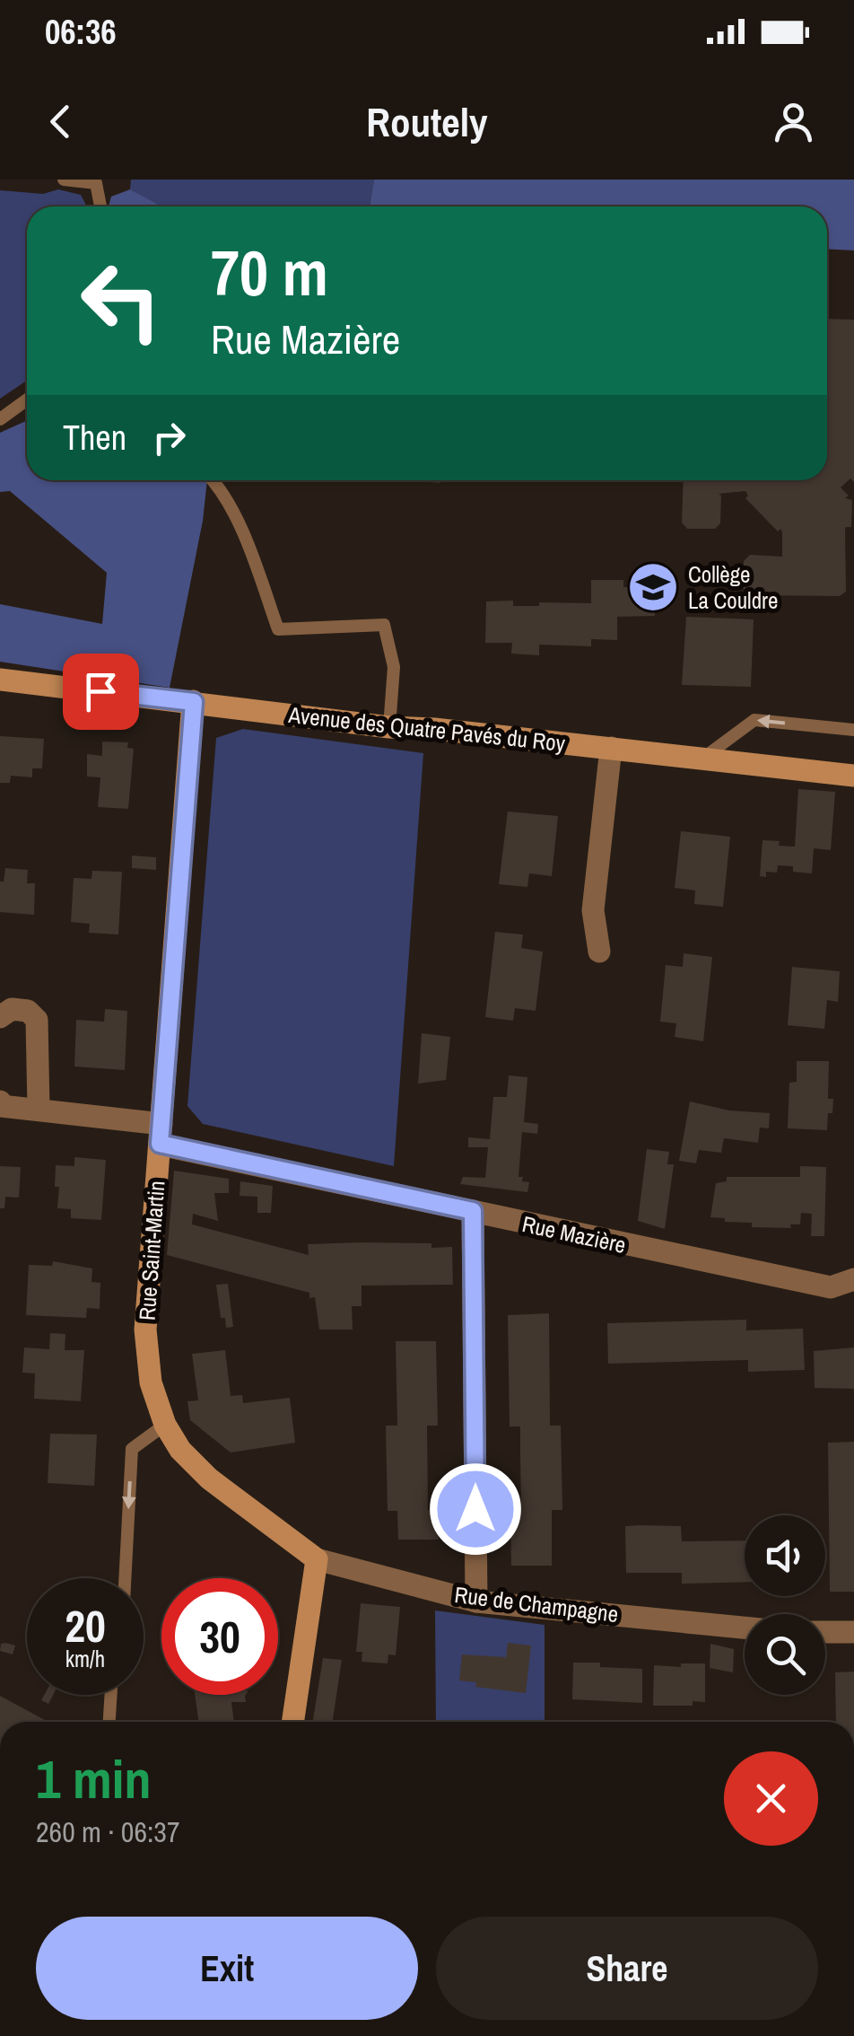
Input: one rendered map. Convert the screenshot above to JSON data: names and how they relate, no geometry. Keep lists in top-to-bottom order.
{
  "streets": {
    "street": [
      "Avenue des Quatre Pavés du Roy",
      "Rue Mazière",
      "Rue Saint-Martin",
      "Rue de Champagne"
    ]
  },
  "crossings": [
    ["Avenue des Quatre Pavés du Roy", "Rue Saint-Martin"],
    ["Rue Mazière", "Rue Saint-Martin"],
    ["Rue Saint-Martin", "Rue de Champagne"]
  ],
  "places": {
    "school or university": ["Collège La Couldre"]
  },
  "page": {
    "status": "06:36",
    "header": "Routely",
    "turn": ["70 m", "Rue Mazière"],
    "then": "Then",
    "speed": "20 km/h",
    "limit": "30",
    "heading": ["1 min", "260 m · 06:37"],
    "buttons": ["Exit", "Share"]
  }
}
